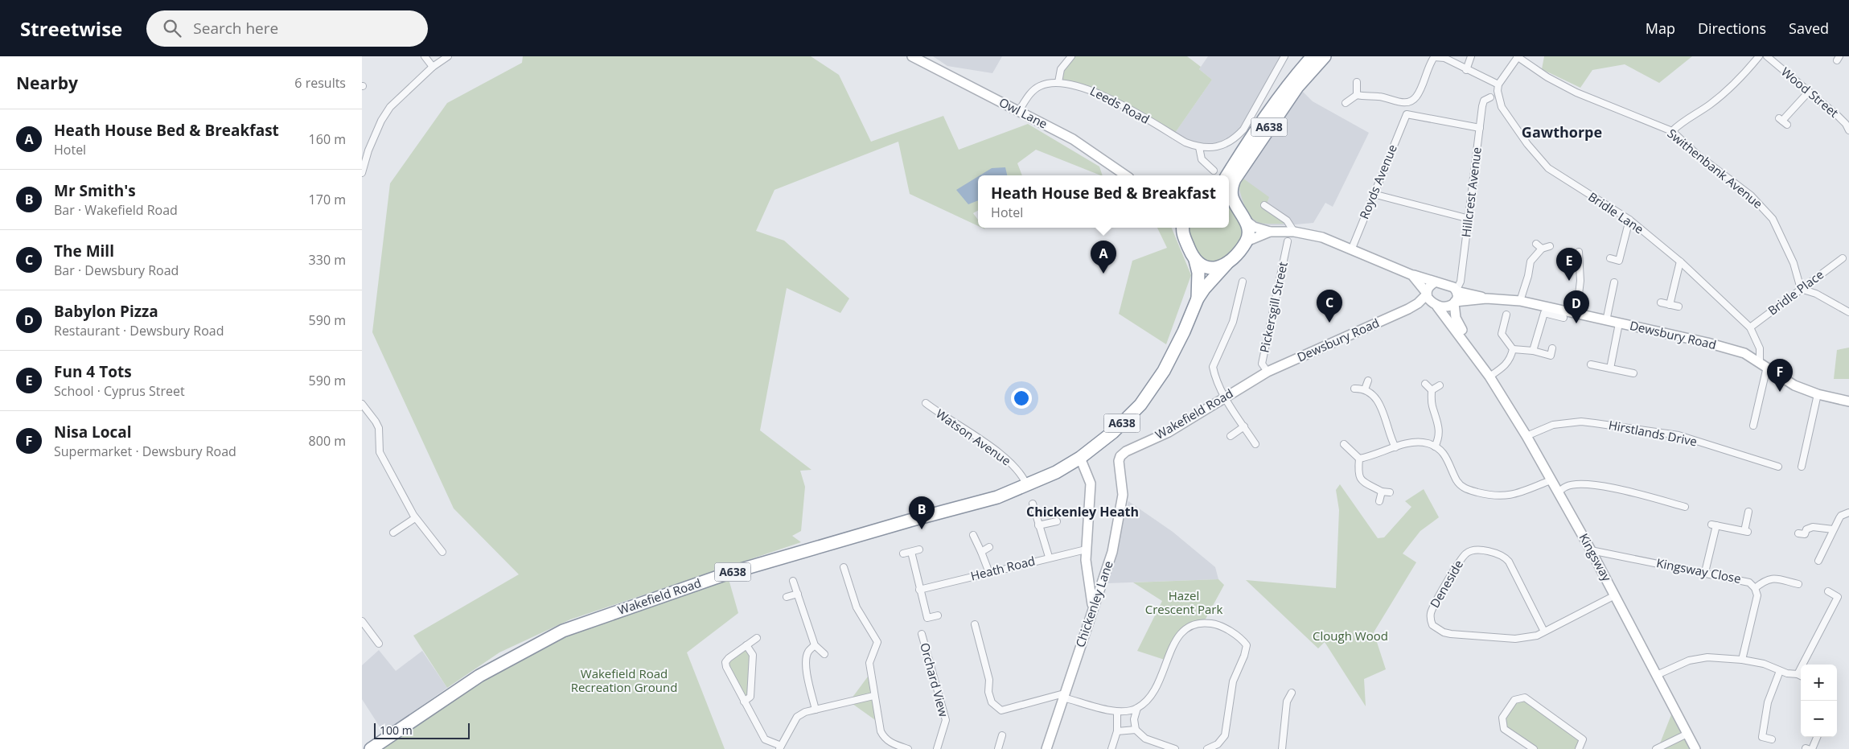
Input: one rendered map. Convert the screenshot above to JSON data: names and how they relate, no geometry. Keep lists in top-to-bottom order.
{
  "streets": {
    "highway": ["A638", "Wakefield Road"],
    "street": [
      "Wood Street",
      "Leeds Road",
      "Owl Lane",
      "Swithenbank Avenue",
      "Royds Avenue",
      "Hillcrest Avenue",
      "Bridle Lane",
      "Bridle Place",
      "Pickersgill Street",
      "Dewsbury Road",
      "Hirstlands Drive",
      "Watson Avenue",
      "Kingsway",
      "Heath Road",
      "Kingsway Close",
      "Deneside",
      "Chickenley Lane",
      "Orchard View"
    ]
  },
  "crossings": [
    ["Leeds Road", "Owl Lane"],
    ["A638", "Wakefield Road"],
    ["A638", "Watson Avenue"],
    ["Swithenbank Avenue", "Bridle Place"],
    ["Royds Avenue", "Hillcrest Avenue"],
    ["Hillcrest Avenue", "Dewsbury Road"],
    ["Hillcrest Avenue", "Kingsway"],
    ["Bridle Lane", "Bridle Place"],
    ["Bridle Lane", "Dewsbury Road"],
    ["Pickersgill Street", "Dewsbury Road"],
    ["Pickersgill Street", "Wakefield Road"],
    ["Dewsbury Road", "Wakefield Road"],
    ["Dewsbury Road", "Kingsway"],
    ["Wakefield Road", "Watson Avenue"],
    ["Wakefield Road", "Chickenley Lane"],
    ["Hirstlands Drive", "Kingsway"],
    ["Kingsway", "Kingsway Close"],
    ["Kingsway", "Deneside"]
  ],
  "districts": ["Gawthorpe", "Chickenley Heath"],
  "parks": ["Hazel Crescent Park", "Clough Wood", "Wakefield Road Recreation Ground"],
  "scale_bar": "100 m",
  "page": {
    "header": "Streetwise",
    "search": "Search here",
    "nav": ["Map", "Directions", "Saved"],
    "heading": ["Nearby", "6 results"],
    "list": [
      {
        "mark": "A",
        "name": "Heath House Bed & Breakfast",
        "note": "Hotel",
        "value": "160 m"
      },
      {
        "mark": "B",
        "name": "Mr Smith's",
        "note": "Bar · Wakefield Road",
        "value": "170 m"
      },
      {
        "mark": "C",
        "name": "The Mill",
        "note": "Bar · Dewsbury Road",
        "value": "330 m"
      },
      {
        "mark": "D",
        "name": "Babylon Pizza",
        "note": "Restaurant · Dewsbury Road",
        "value": "590 m"
      },
      {
        "mark": "E",
        "name": "Fun 4 Tots",
        "note": "School · Cyprus Street",
        "value": "590 m"
      },
      {
        "mark": "F",
        "name": "Nisa Local",
        "note": "Supermarket · Dewsbury Road",
        "value": "800 m"
      }
    ],
    "popup": ["Heath House Bed & Breakfast", "Hotel"],
    "pins": [
      "A",
      "E",
      "C",
      "D",
      "F",
      "B"
    ],
    "map_buttons": ["+", "−"],
    "scale": "100 m"
  }
}
